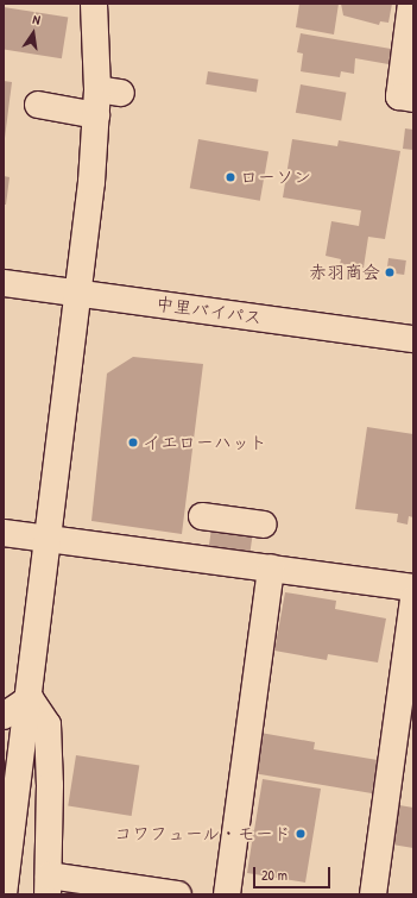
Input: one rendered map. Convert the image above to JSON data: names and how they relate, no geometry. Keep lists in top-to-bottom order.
{
  "streets": {
    "street": ["中里バイパス"]
  },
  "places": [
    "ローソン",
    "赤羽商会",
    "イエローハット",
    "コワフュール・モード"
  ],
  "scale_bar": "20 m",
  "north": "top"
}
